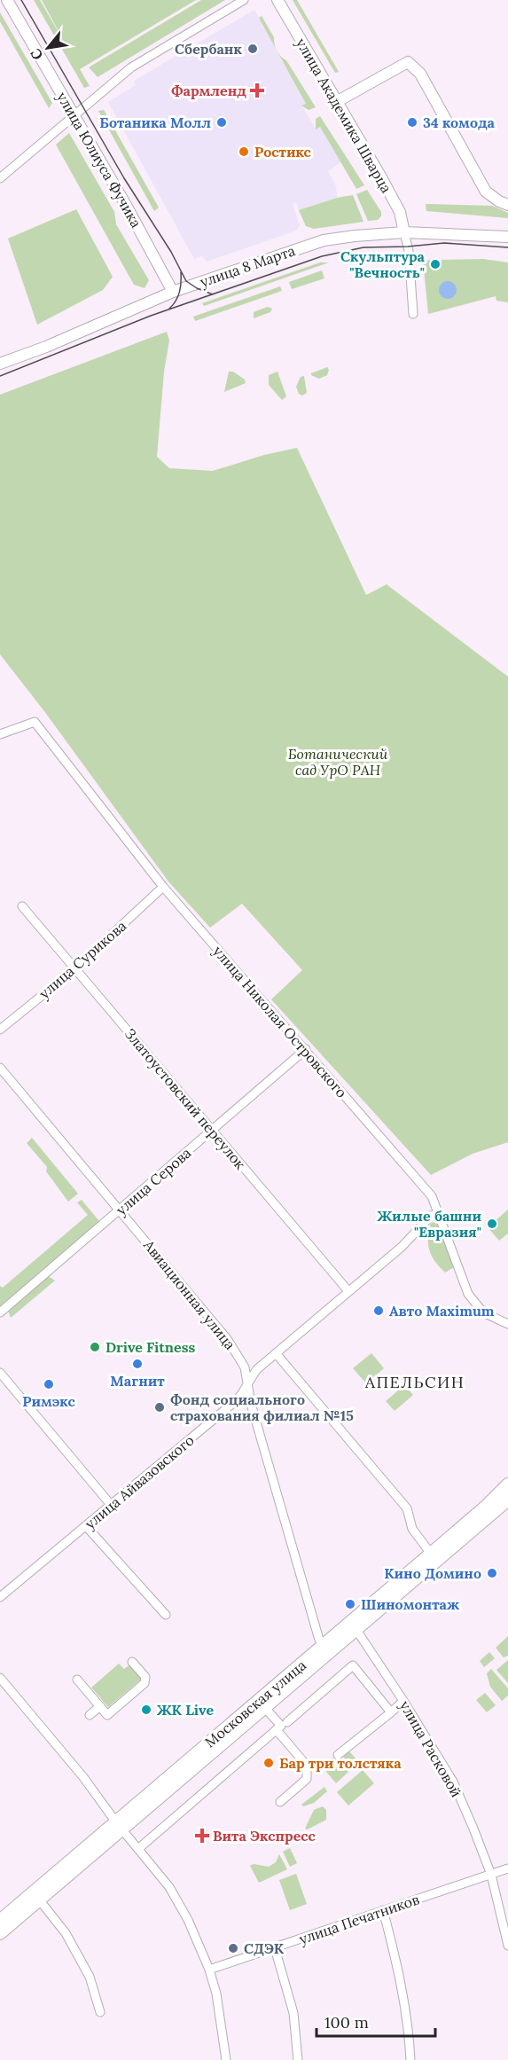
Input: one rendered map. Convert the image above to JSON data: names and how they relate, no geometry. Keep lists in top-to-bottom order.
{
  "streets": {
    "main road": ["Московская улица"],
    "street": [
      "улица Академика Шварца",
      "улица Юлиуса Фучика",
      "улица 8 Марта",
      "улица Сурикова",
      "улица Николая Островского",
      "Златоустовский переулок",
      "улица Серова",
      "Авиационная улица",
      "улица Айвазовского",
      "улица Расковой",
      "улица Печатников"
    ]
  },
  "crossings": [
    ["улица Академика Шварца", "улица 8 Марта"],
    ["улица Юлиуса Фучика", "улица 8 Марта"],
    ["улица Сурикова", "улица Николая Островского"],
    ["улица Сурикова", "Златоустовский переулок"],
    ["улица Николая Островского", "улица Серова"],
    ["улица Николая Островского", "улица Айвазовского"],
    ["Златоустовский переулок", "улица Серова"],
    ["Златоустовский переулок", "улица Айвазовского"],
    ["улица Серова", "Авиационная улица"],
    ["Авиационная улица", "улица Айвазовского"],
    ["Авиационная улица", "Московская улица"],
    ["Московская улица", "улица Расковой"],
    ["улица Расковой", "улица Печатников"]
  ],
  "districts": ["АПЕЛЬСИН"],
  "parks": ["Ботанический сад УрО РАН"],
  "places": {
    "other": [
      "Сбербанк",
      "Ботаника Молл",
      "34 комода",
      "Ростикс",
      "Скульптура \"Вечность\"",
      "Жилые башни \"Евразия\"",
      "Авто Maximum",
      "Drive Fitness",
      "Магнит",
      "Римэкс",
      "Фонд социального страхования филиал №15",
      "Кино Домино",
      "Шиномонтаж",
      "ЖК Live",
      "Бар три толстяка",
      "СДЭК"
    ],
    "health": ["Фармленд", "Вита Экспресс"]
  },
  "scale_bar": "100 m",
  "north": "bottom left"
}
